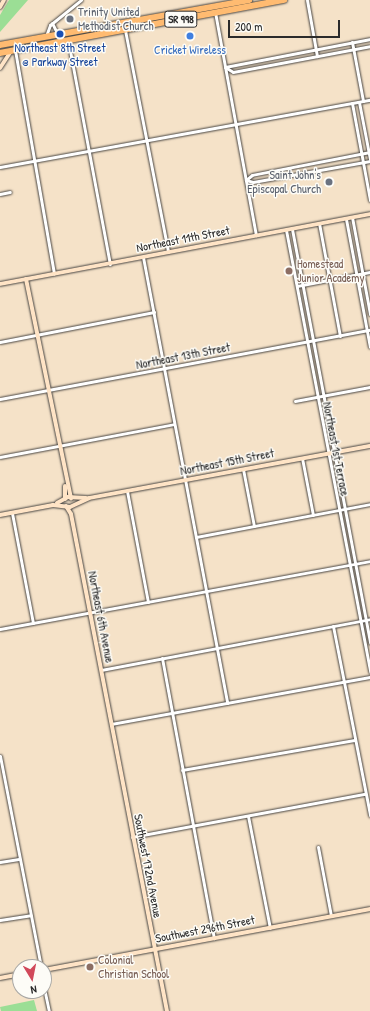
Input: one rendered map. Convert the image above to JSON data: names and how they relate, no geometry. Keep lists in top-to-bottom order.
{
  "streets": {
    "highway": ["SR 998"],
    "street": [
      "Northeast 11th Street",
      "Northeast 13th Street",
      "Northeast 1st Terrace",
      "Northeast 15th Street",
      "Northeast 6th Avenue",
      "Southwest 172nd Avenue",
      "Southwest 296th Street"
    ]
  },
  "crossings": [
    ["Northeast 11th Street", "Northeast 1st Terrace"],
    ["Northeast 13th Street", "Northeast 1st Terrace"],
    ["Northeast 1st Terrace", "Northeast 15th Street"],
    ["Northeast 15th Street", "Northeast 6th Avenue"],
    ["Northeast 6th Avenue", "Southwest 172nd Avenue"],
    ["Southwest 172nd Avenue", "Southwest 296th Street"]
  ],
  "places": [
    "Trinity United Methodist Church",
    "Northeast 8th Street @ Parkway Street",
    "Cricket Wireless",
    "Saint John's Episcopal Church",
    "Homestead Junior Academy",
    "Colonial Christian School"
  ],
  "scale_bar": "200 m",
  "north": "bottom"
}
